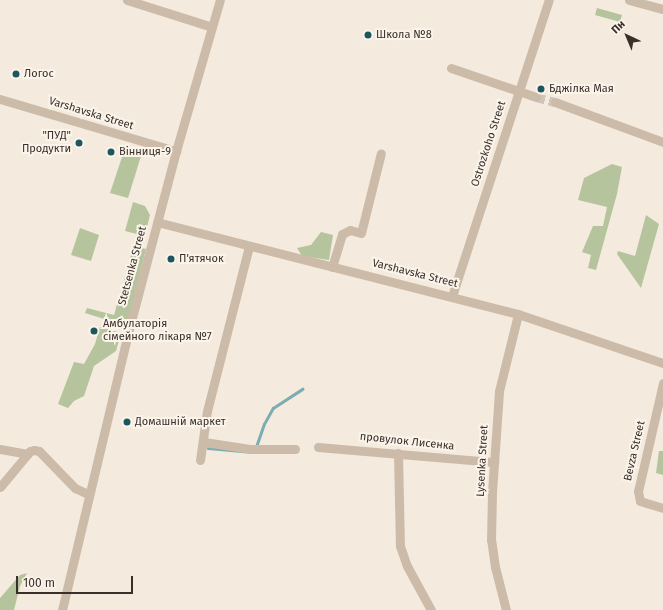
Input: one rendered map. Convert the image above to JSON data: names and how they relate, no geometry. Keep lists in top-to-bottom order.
{
  "streets": {
    "street": [
      "Varshavska Street",
      "Ostrozkoho Street",
      "Stetsenka Street",
      "провулок Лисенка",
      "Bevza Street",
      "Lysenka Street"
    ]
  },
  "crossings": [
    ["Varshavska Street", "Ostrozkoho Street"],
    ["Varshavska Street", "Stetsenka Street"],
    ["Varshavska Street", "Lysenka Street"],
    ["провулок Лисенка", "Lysenka Street"]
  ],
  "places": [
    "Школа №8",
    "Логос",
    "Бджілка Мая",
    "\"ПУД\" Продукти",
    "Вінниця-9",
    "П'ятячок",
    "Амбулаторія сімейного лікаря №7",
    "Домашній маркет"
  ],
  "scale_bar": "100 m",
  "north": "top left"
}
